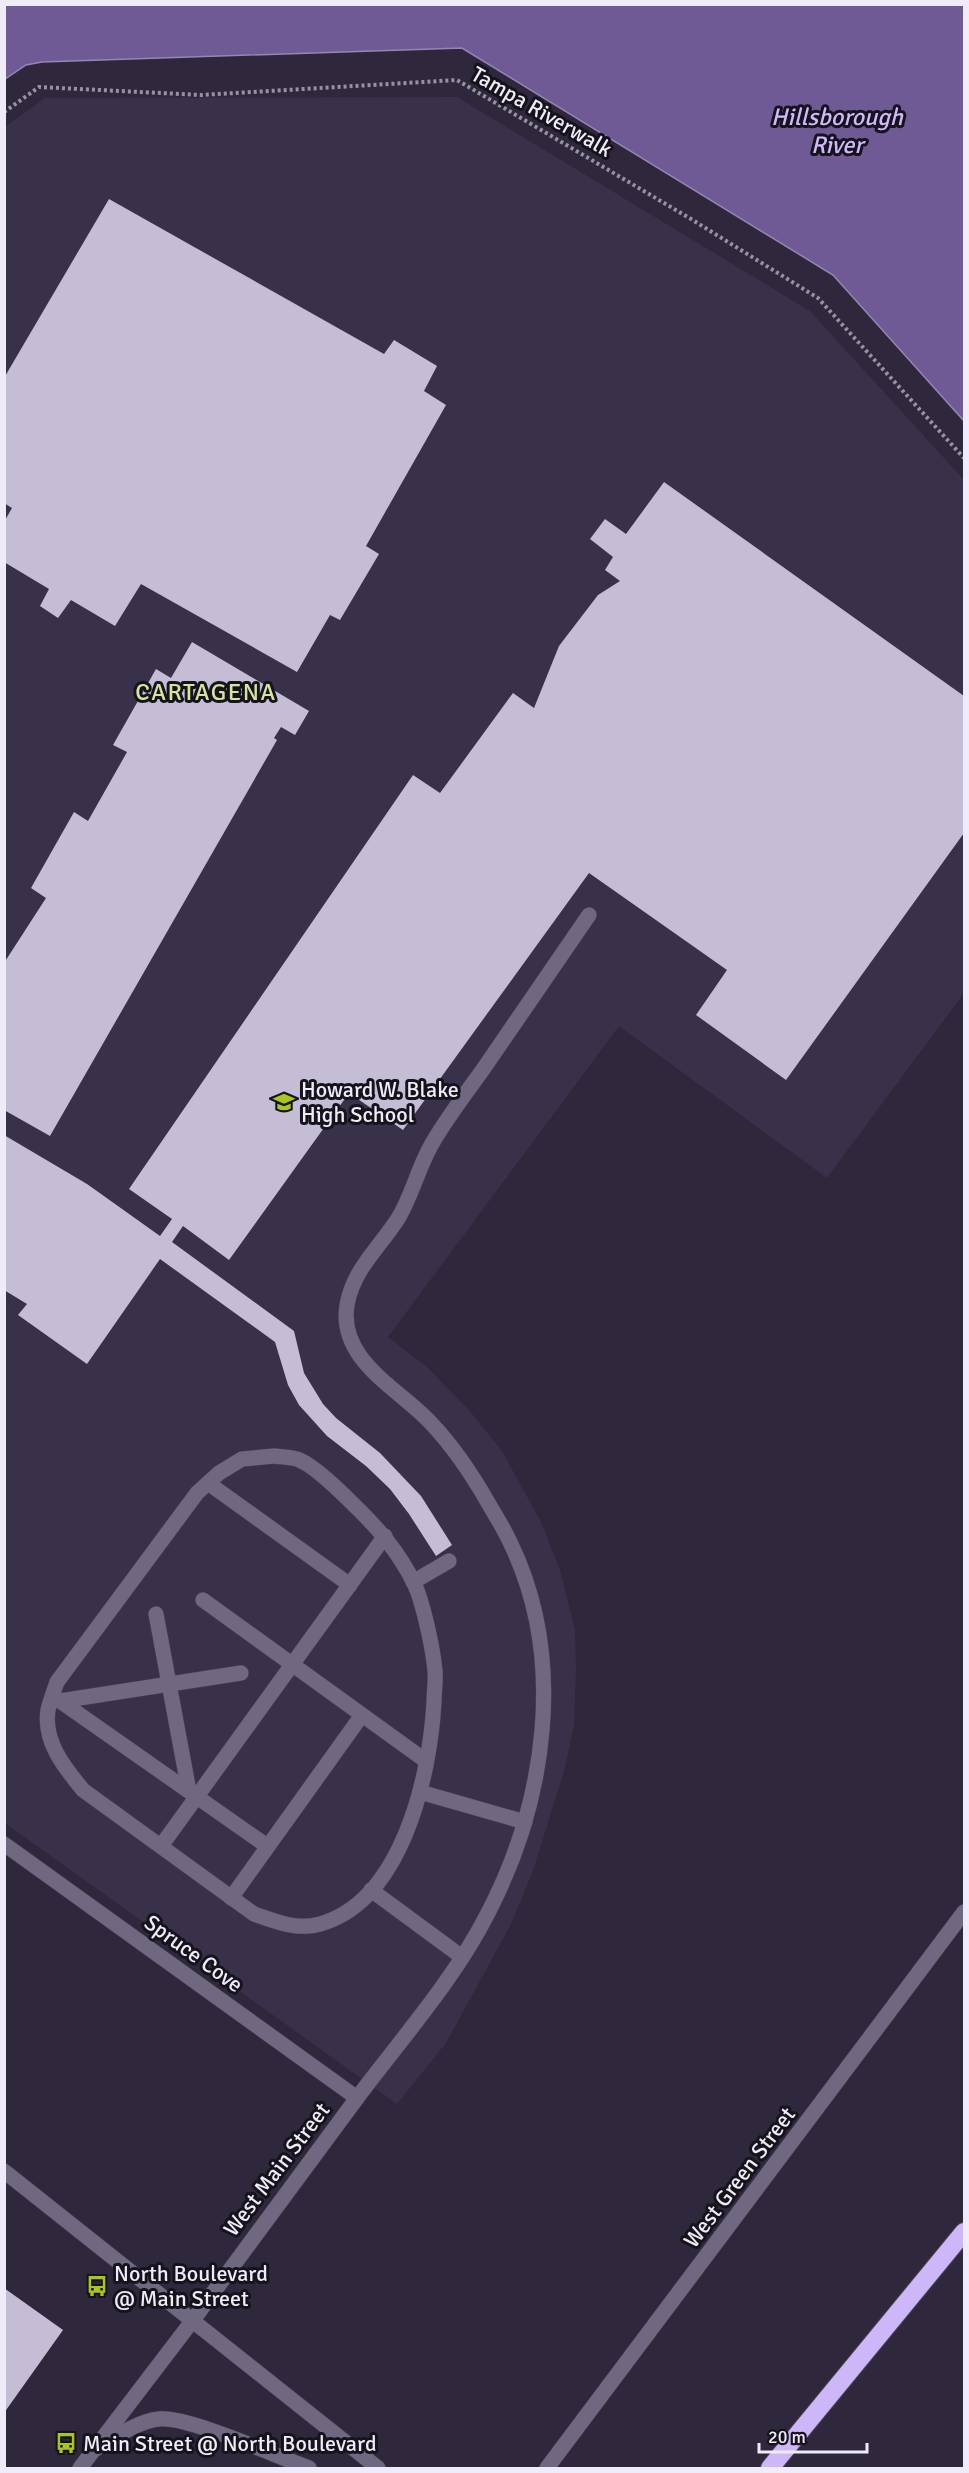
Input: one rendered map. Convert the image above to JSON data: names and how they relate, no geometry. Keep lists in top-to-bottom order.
{
  "streets": {
    "street": ["Spruce Cove", "West Main Street", "West Green Street"],
    "path": ["Tampa Riverwalk"]
  },
  "crossings": [
    ["Spruce Cove", "West Main Street"]
  ],
  "districts": ["CARTAGENA"],
  "water": ["Hillsborough River"],
  "places": {
    "school or university": ["Howard W. Blake High School"],
    "bus stop": ["North Boulevard @ Main Street", "Main Street @ North Boulevard"]
  },
  "scale_bar": "20 m"
}
